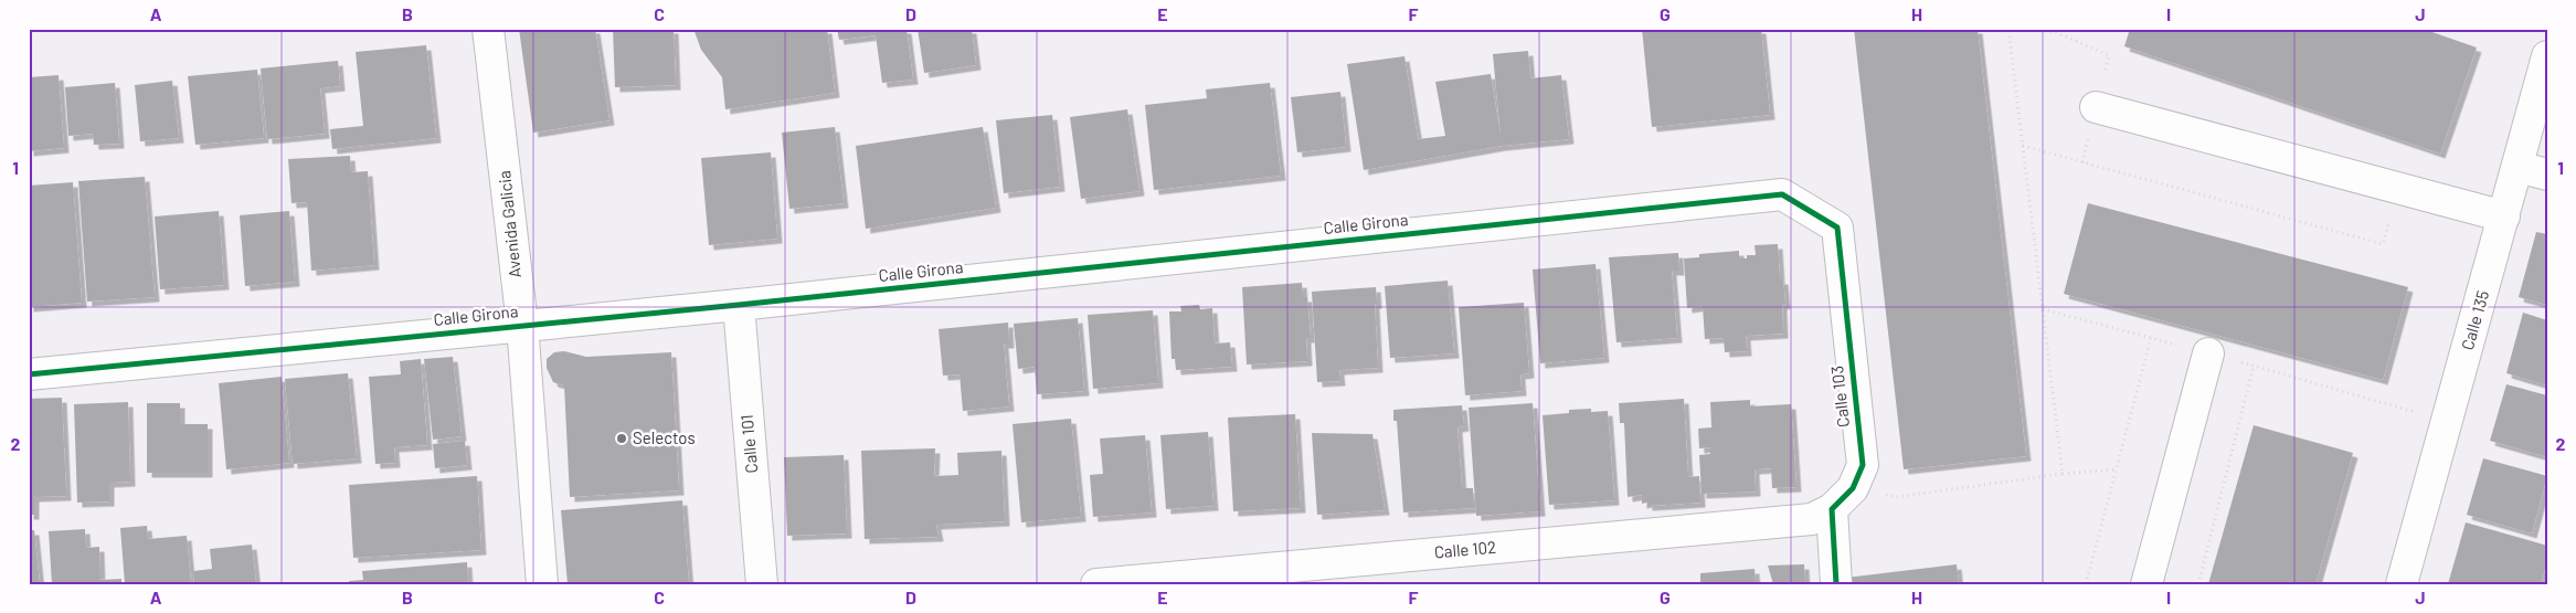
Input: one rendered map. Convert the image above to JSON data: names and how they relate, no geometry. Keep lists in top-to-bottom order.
{
  "streets": {
    "street": [
      "Avenida Galicia",
      "Calle Girona",
      "Calle 135",
      "Calle 103",
      "Calle 101",
      "Calle 102"
    ]
  },
  "crossings": [
    ["Avenida Galicia", "Calle Girona"],
    ["Calle Girona", "Calle 103"],
    ["Calle Girona", "Calle 101"],
    ["Calle 103", "Calle 102"]
  ],
  "places": ["Selectos"],
  "grid": {
    "columns": [
      "A",
      "B",
      "C",
      "D",
      "E",
      "F",
      "G",
      "H",
      "I",
      "J"
    ],
    "rows": ["1", "2"]
  }
}
